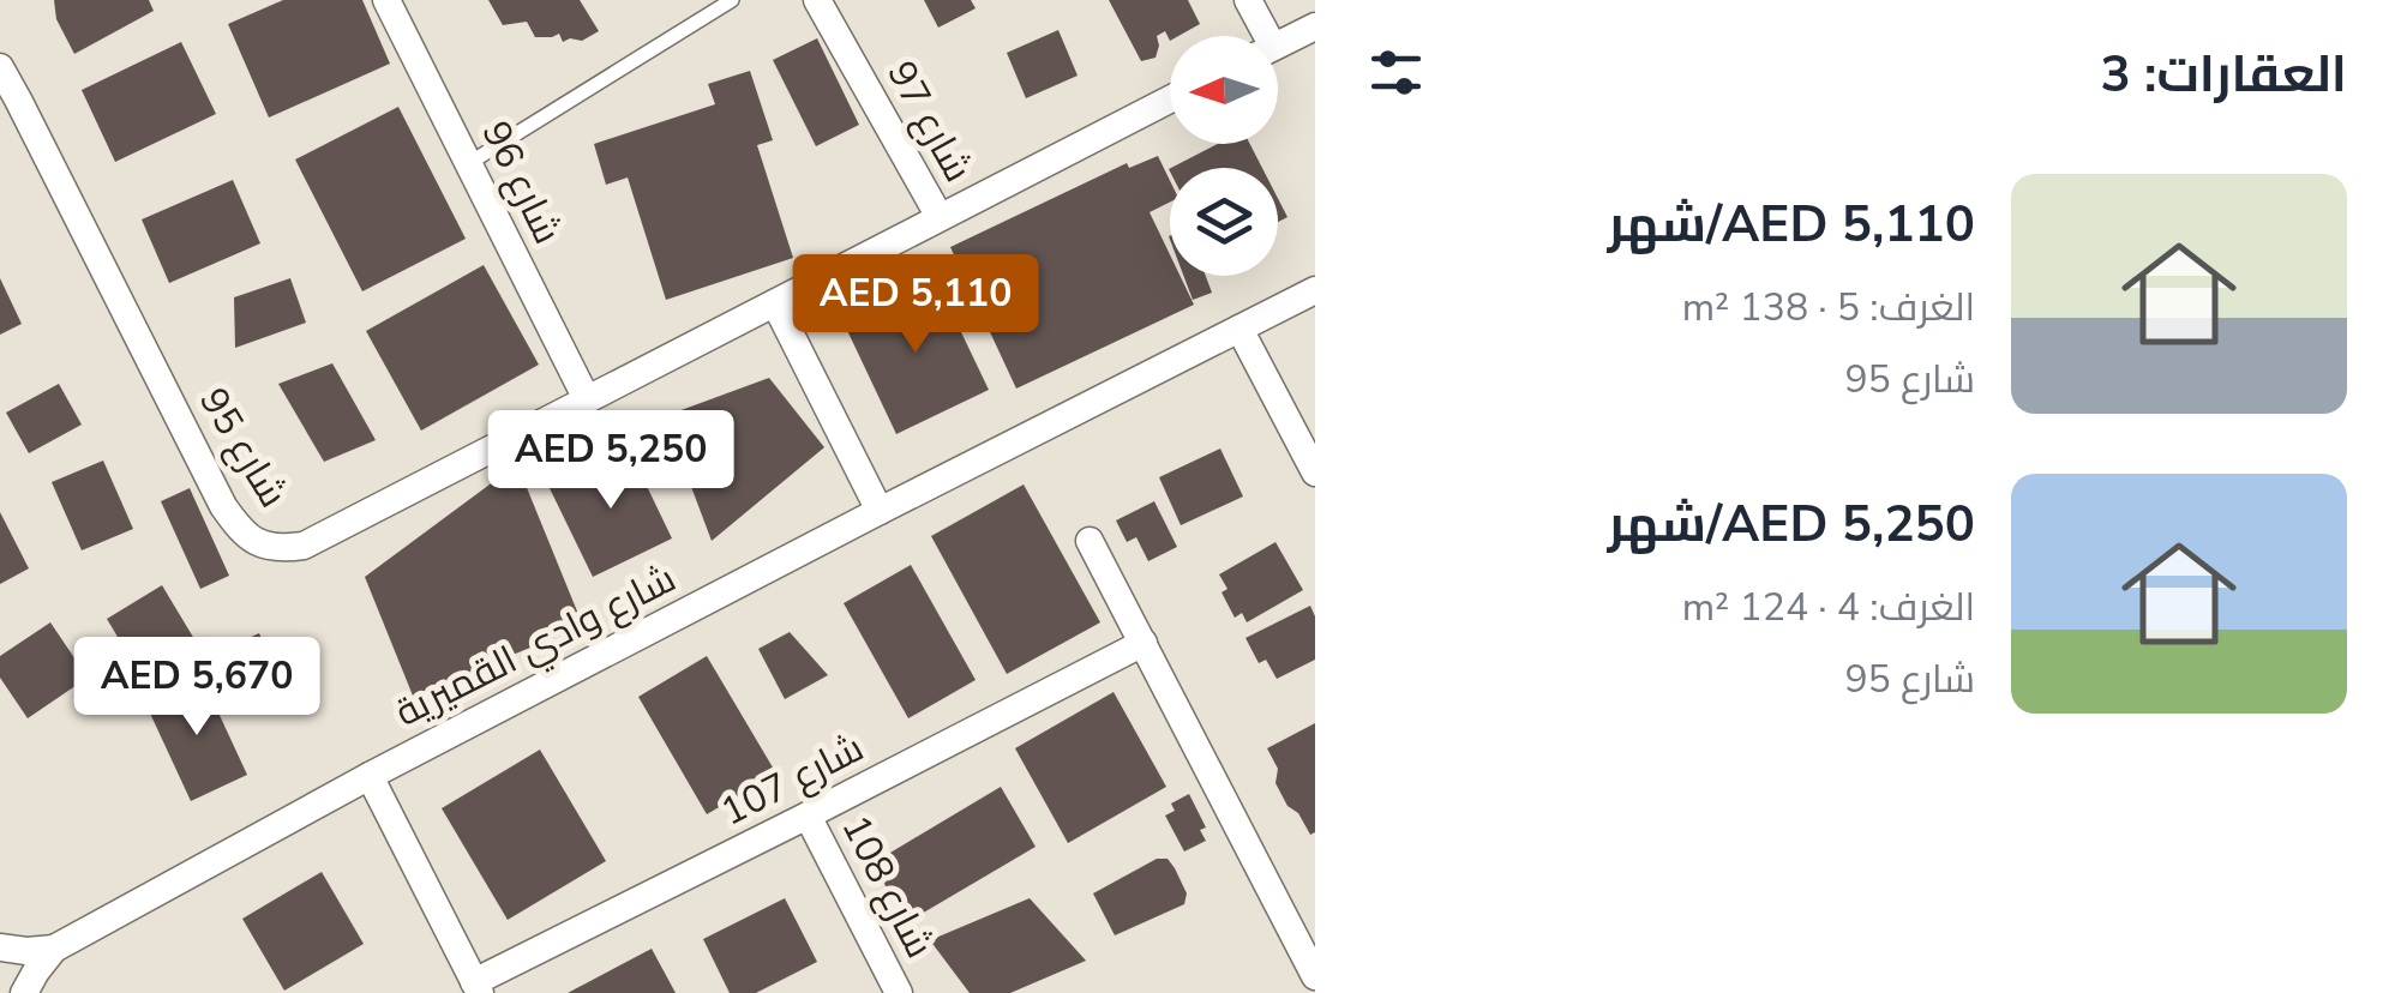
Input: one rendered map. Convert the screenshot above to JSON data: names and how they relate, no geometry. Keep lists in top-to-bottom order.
{
  "streets": {
    "street": [
      "شارع 97",
      "شارع 96",
      "شارع 95",
      "شارع وادي القميرية",
      "شارع 107",
      "شارع 108"
    ]
  },
  "crossings": [
    ["شارع 97", "شارع 95"],
    ["شارع 96", "شارع 95"],
    ["شارع وادي القميرية", "شارع 107"],
    ["شارع 107", "شارع 108"]
  ],
  "north": "left",
  "page": {
    "heading": "العقارات: 3",
    "list": [
      {
        "name": "AED 5,110/شهر",
        "note": "الغرف: 5 · 138 m² · شارع 95"
      },
      {
        "name": "AED 5,250/شهر",
        "note": "الغرف: 4 · 124 m² · شارع 95"
      }
    ],
    "price": ["AED 5,110", "AED 5,250", "AED 5,670"]
  }
}
